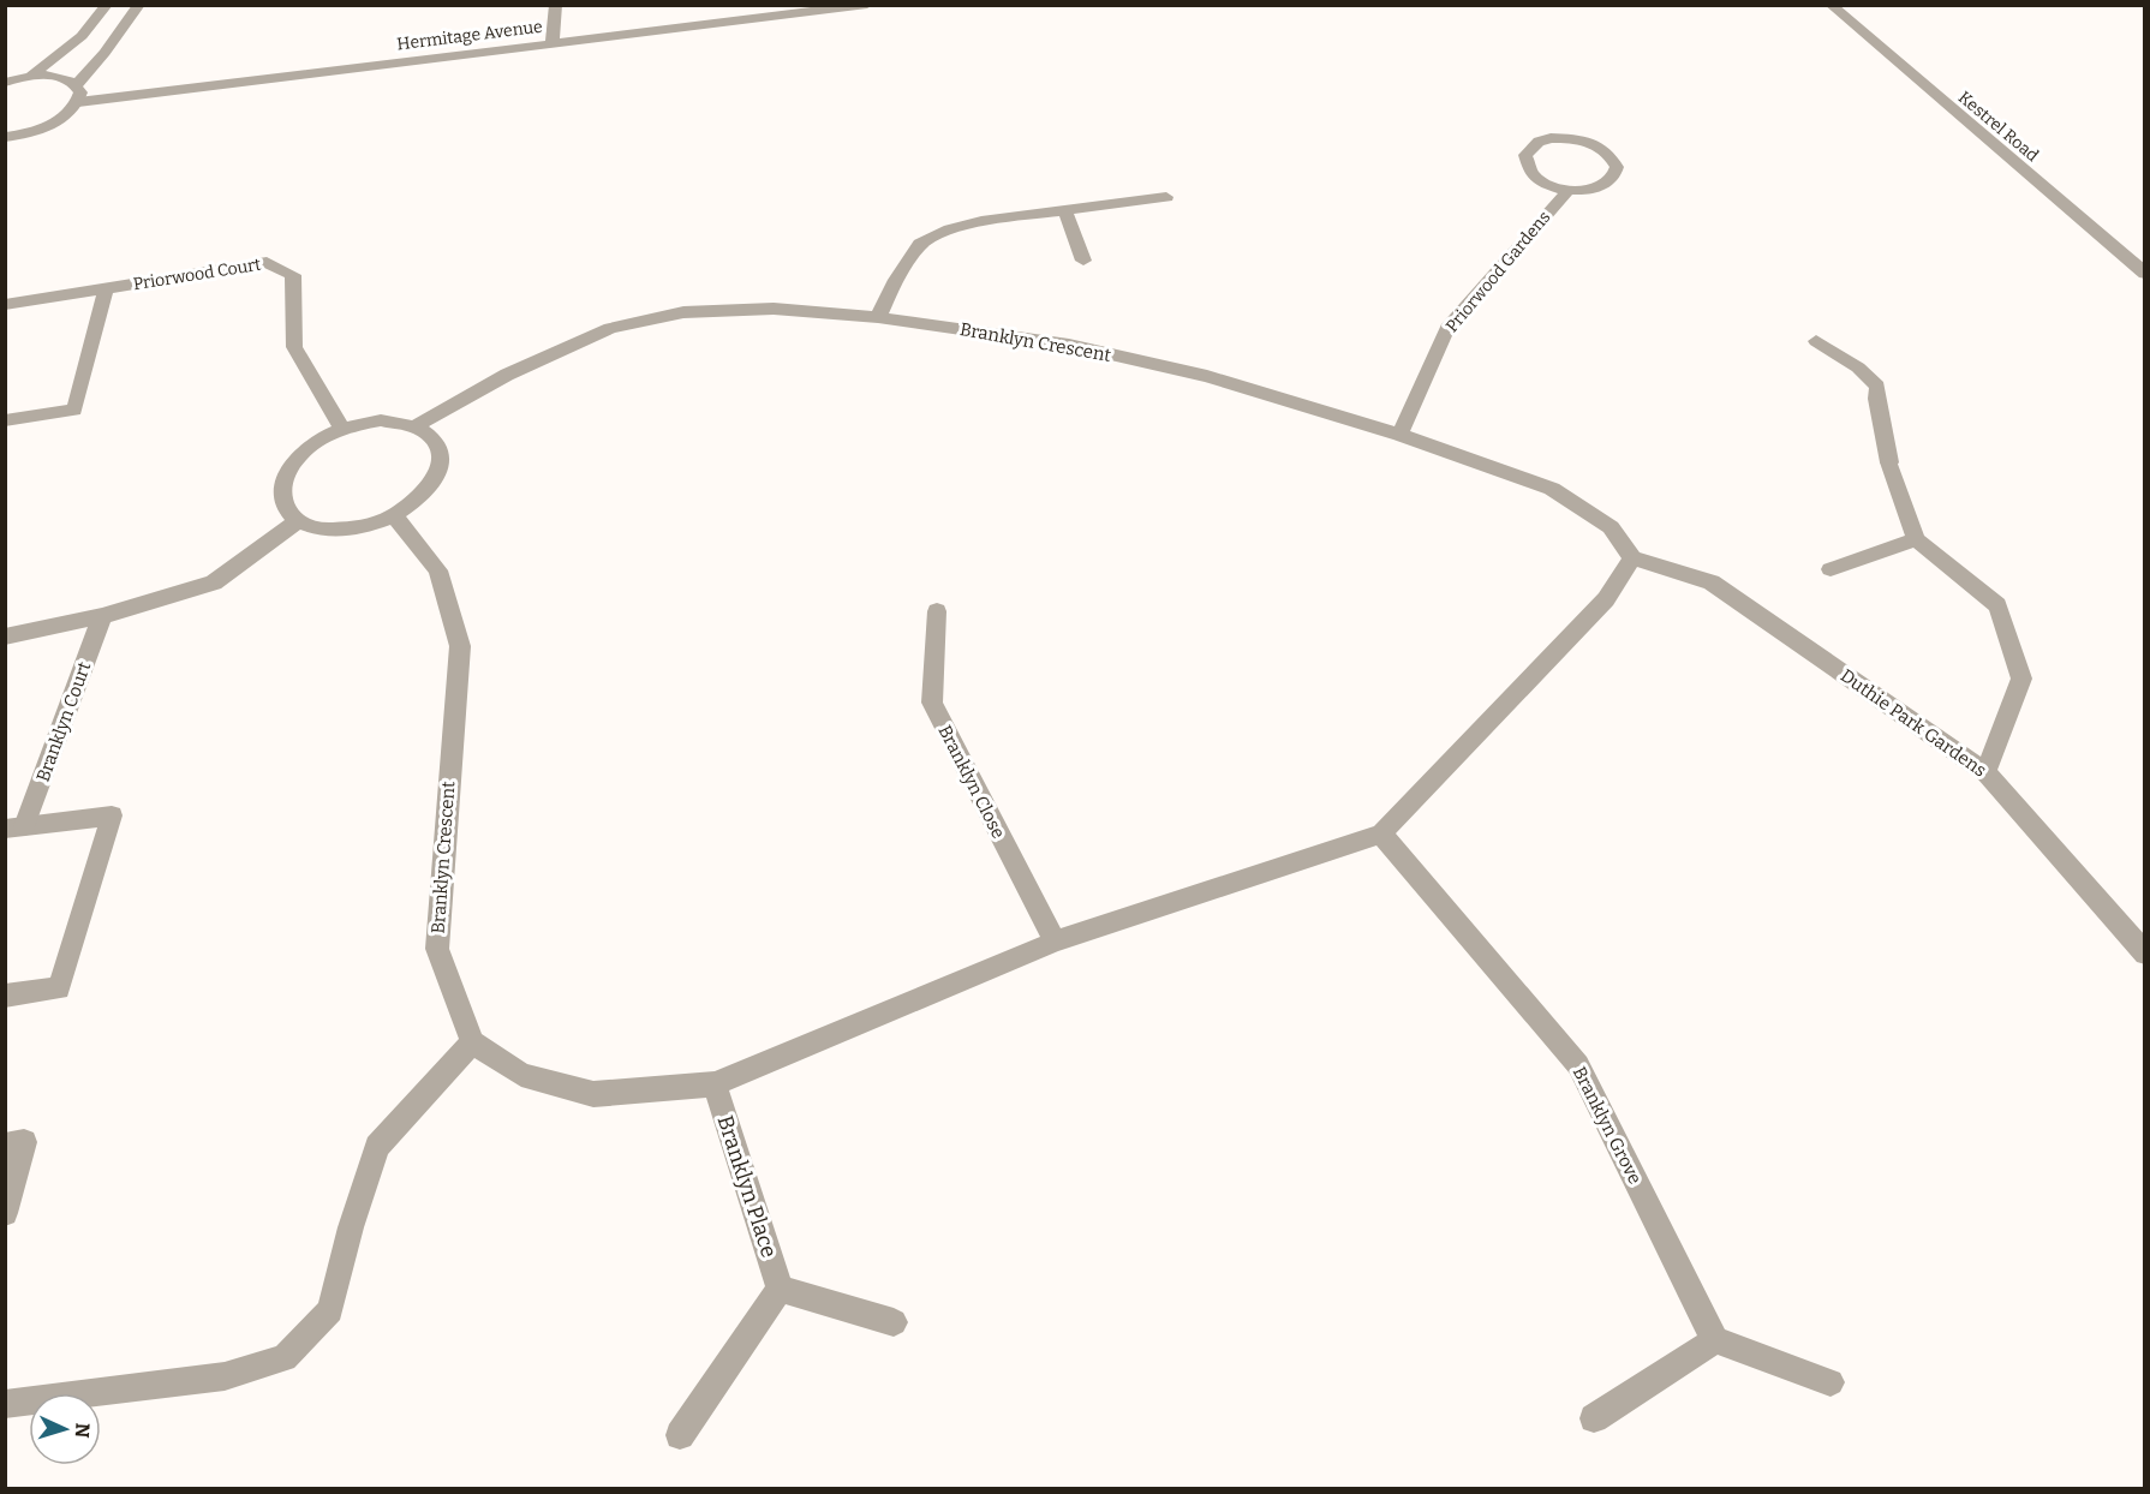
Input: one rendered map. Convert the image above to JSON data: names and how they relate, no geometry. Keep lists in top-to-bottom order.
{
  "streets": {
    "street": [
      "Hermitage Avenue",
      "Kestrel Road",
      "Priorwood Gardens",
      "Priorwood Court",
      "Branklyn Crescent",
      "Branklyn Court",
      "Duthie Park Gardens",
      "Branklyn Close",
      "Branklyn Grove",
      "Branklyn Place"
    ]
  },
  "crossings": [
    ["Priorwood Gardens", "Branklyn Crescent"],
    ["Priorwood Court", "Branklyn Crescent"],
    ["Branklyn Crescent", "Duthie Park Gardens"]
  ],
  "north": "right"
}
